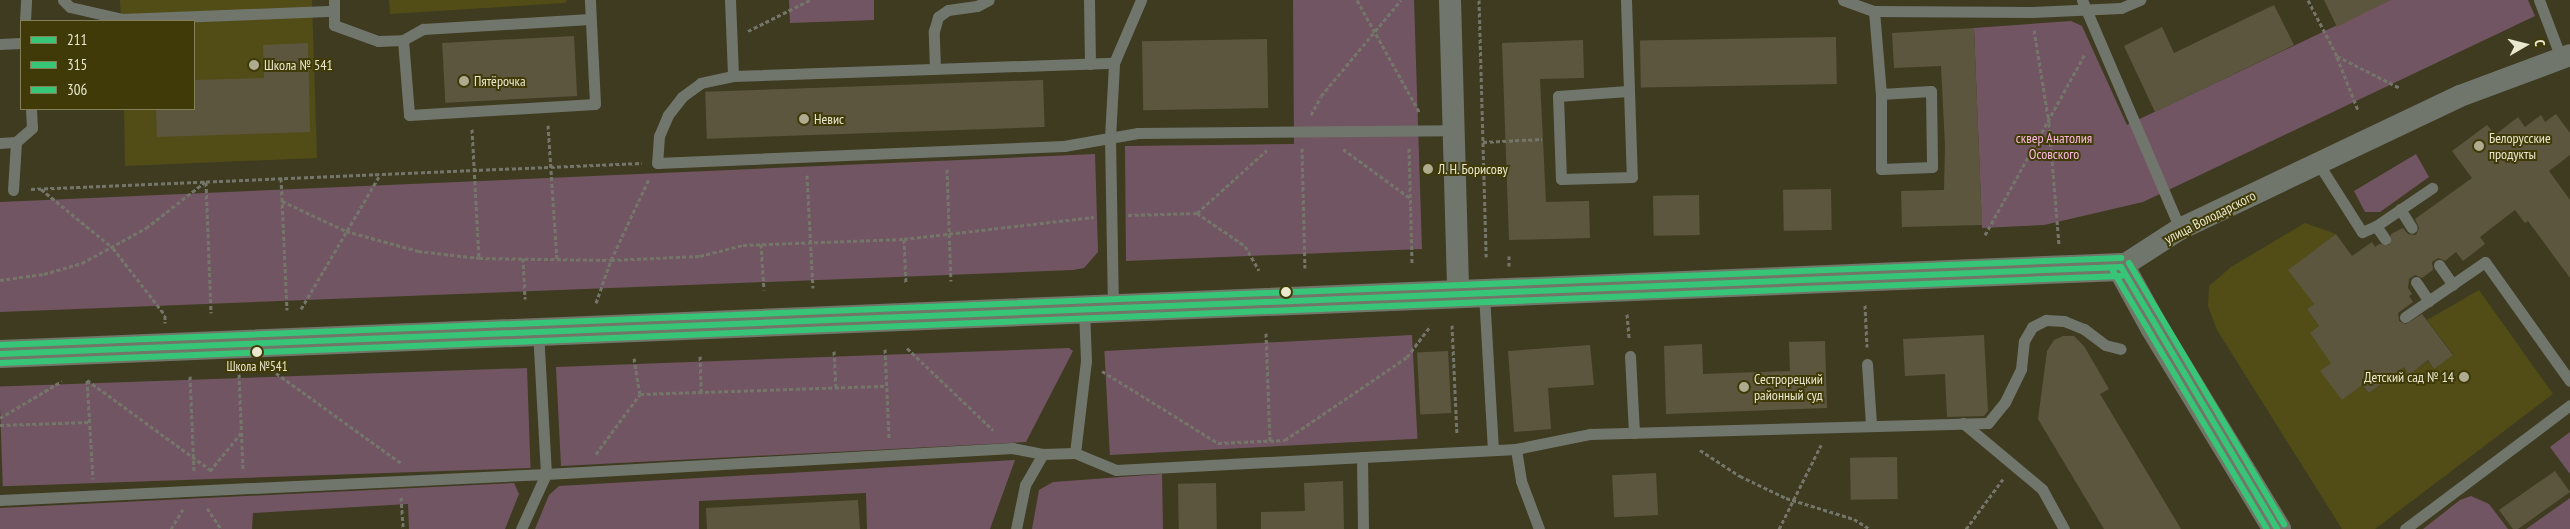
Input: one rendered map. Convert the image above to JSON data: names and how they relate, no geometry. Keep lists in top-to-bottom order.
{
  "streets": {
    "street": ["улица Володарского"]
  },
  "parks": ["сквер Анатолия Осовского"],
  "places": [
    "Школа № 541",
    "Пятёрочка",
    "Невис",
    "Белорусские продукты",
    "Л. Н. Борисову",
    "Школа №541",
    "Детский сад № 14",
    "Сестрорецкий районный суд"
  ],
  "lines": ["transit line 306", "transit line 211", "transit line 315"],
  "legend": ["211", "315", "306"],
  "north": "right"
}
